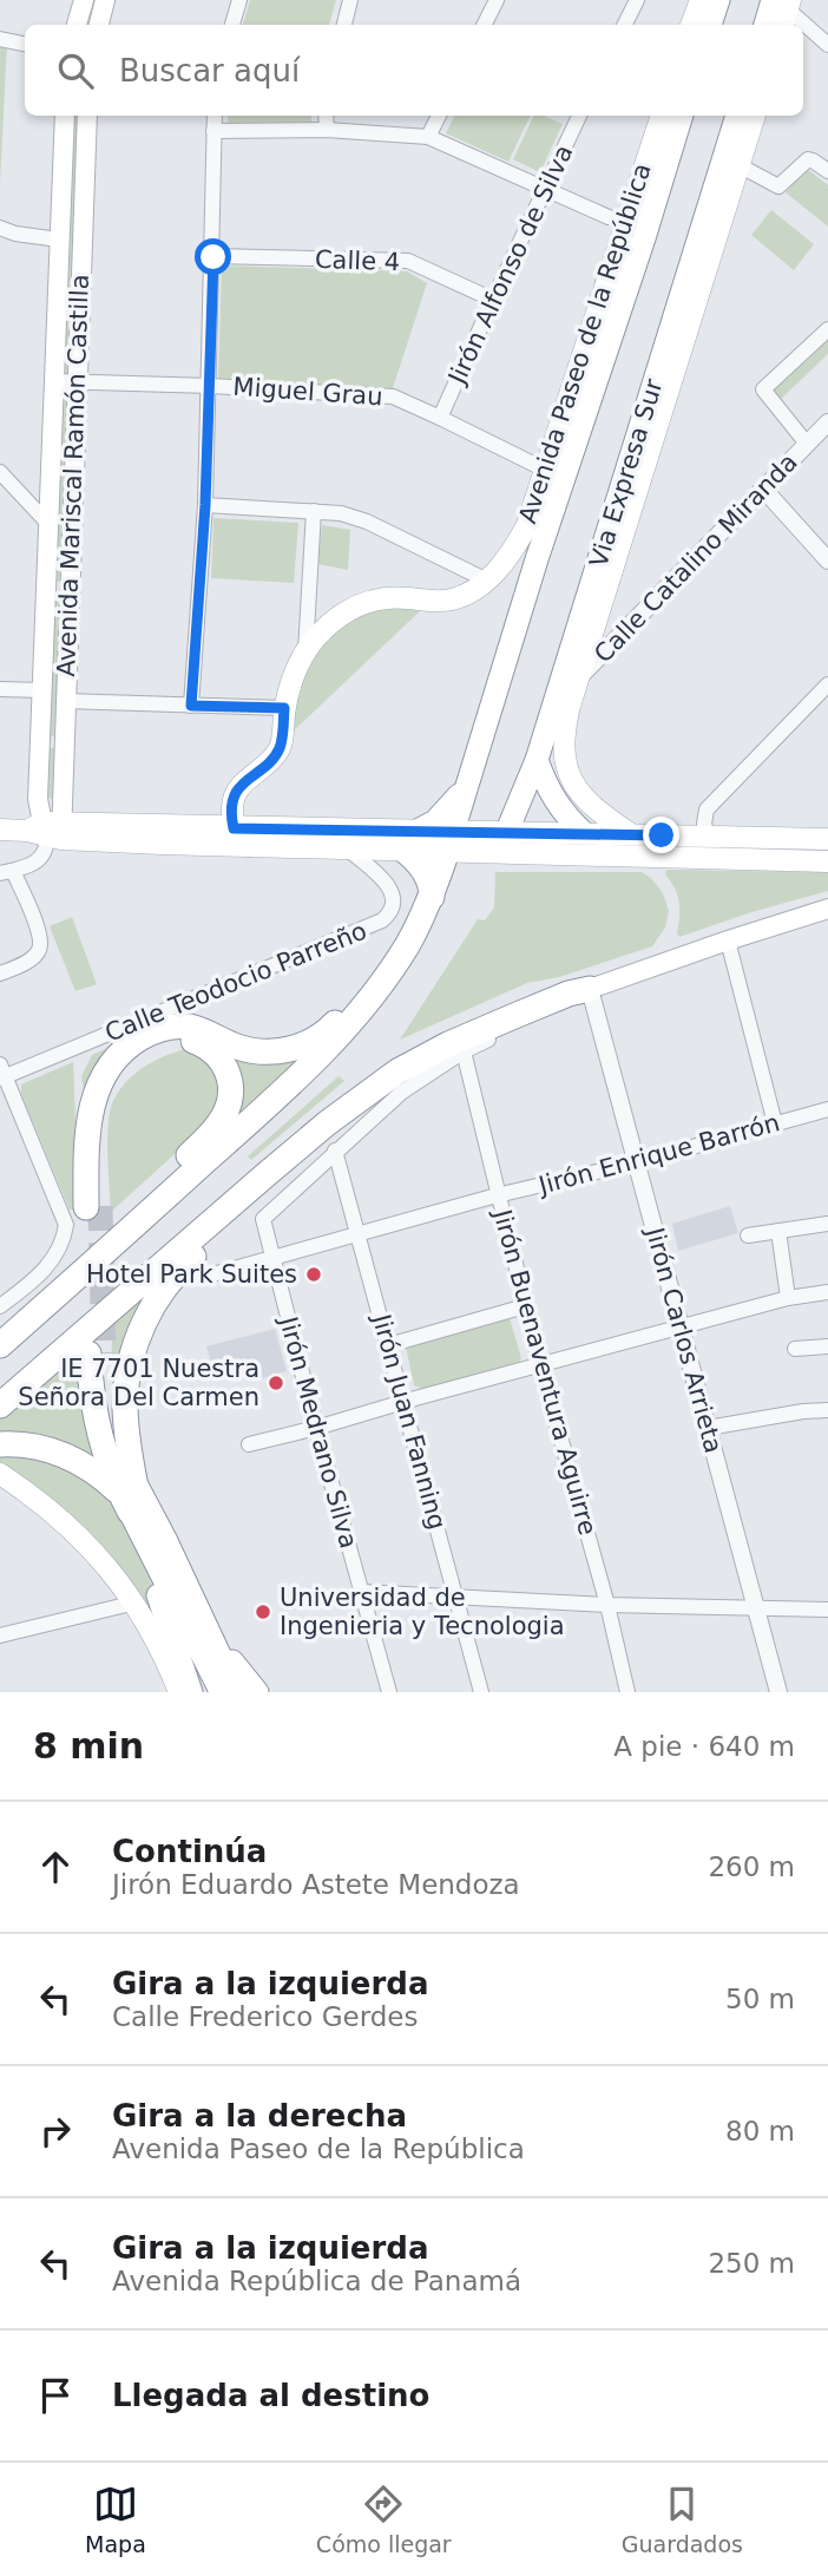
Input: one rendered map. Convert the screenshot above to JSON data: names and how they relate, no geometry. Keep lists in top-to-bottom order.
{
  "streets": {
    "highway": ["Via Expresa Sur"],
    "main road": ["Avenida Paseo de la República", "Avenida Mariscal Ramón Castilla"],
    "street": [
      "Calle 4",
      "Jirón Alfonso de Silva",
      "Miguel Grau",
      "Calle Catalino Miranda",
      "Calle Teodocio Parreño",
      "Jirón Enrique Barrón",
      "Jirón Carlos Arrieta",
      "Jirón Buenaventura Aguirre",
      "Jirón Juan Fanning",
      "Jirón Medrano Silva"
    ]
  },
  "crossings": [
    ["Calle 4", "Jirón Alfonso de Silva"],
    ["Jirón Alfonso de Silva", "Miguel Grau"],
    ["Avenida Paseo de la República", "Miguel Grau"],
    ["Miguel Grau", "Avenida Mariscal Ramón Castilla"],
    ["Via Expresa Sur", "Calle Catalino Miranda"],
    ["Jirón Enrique Barrón", "Jirón Carlos Arrieta"],
    ["Jirón Enrique Barrón", "Jirón Buenaventura Aguirre"],
    ["Jirón Enrique Barrón", "Jirón Juan Fanning"],
    ["Jirón Enrique Barrón", "Jirón Medrano Silva"],
    ["Jirón Juan Fanning", "Jirón Medrano Silva"]
  ],
  "places": ["Hotel Park Suites", "IE 7701 Nuestra Señora Del Carmen", "Universidad de Ingenieria y Tecnologia"],
  "page": {
    "search": "Buscar aquí",
    "heading": ["8 min", "A pie · 640 m"],
    "list": [
      ["Continúa", "Jirón Eduardo Astete Mendoza", "260 m"],
      ["Gira a la izquierda", "Calle Frederico Gerdes", "50 m"],
      ["Gira a la derecha", "Avenida Paseo de la República", "80 m"],
      ["Gira a la izquierda", "Avenida República de Panamá", "250 m"],
      "Llegada al destino"
    ],
    "nav": ["Mapa", "Cómo llegar", "Guardados"]
  }
}
